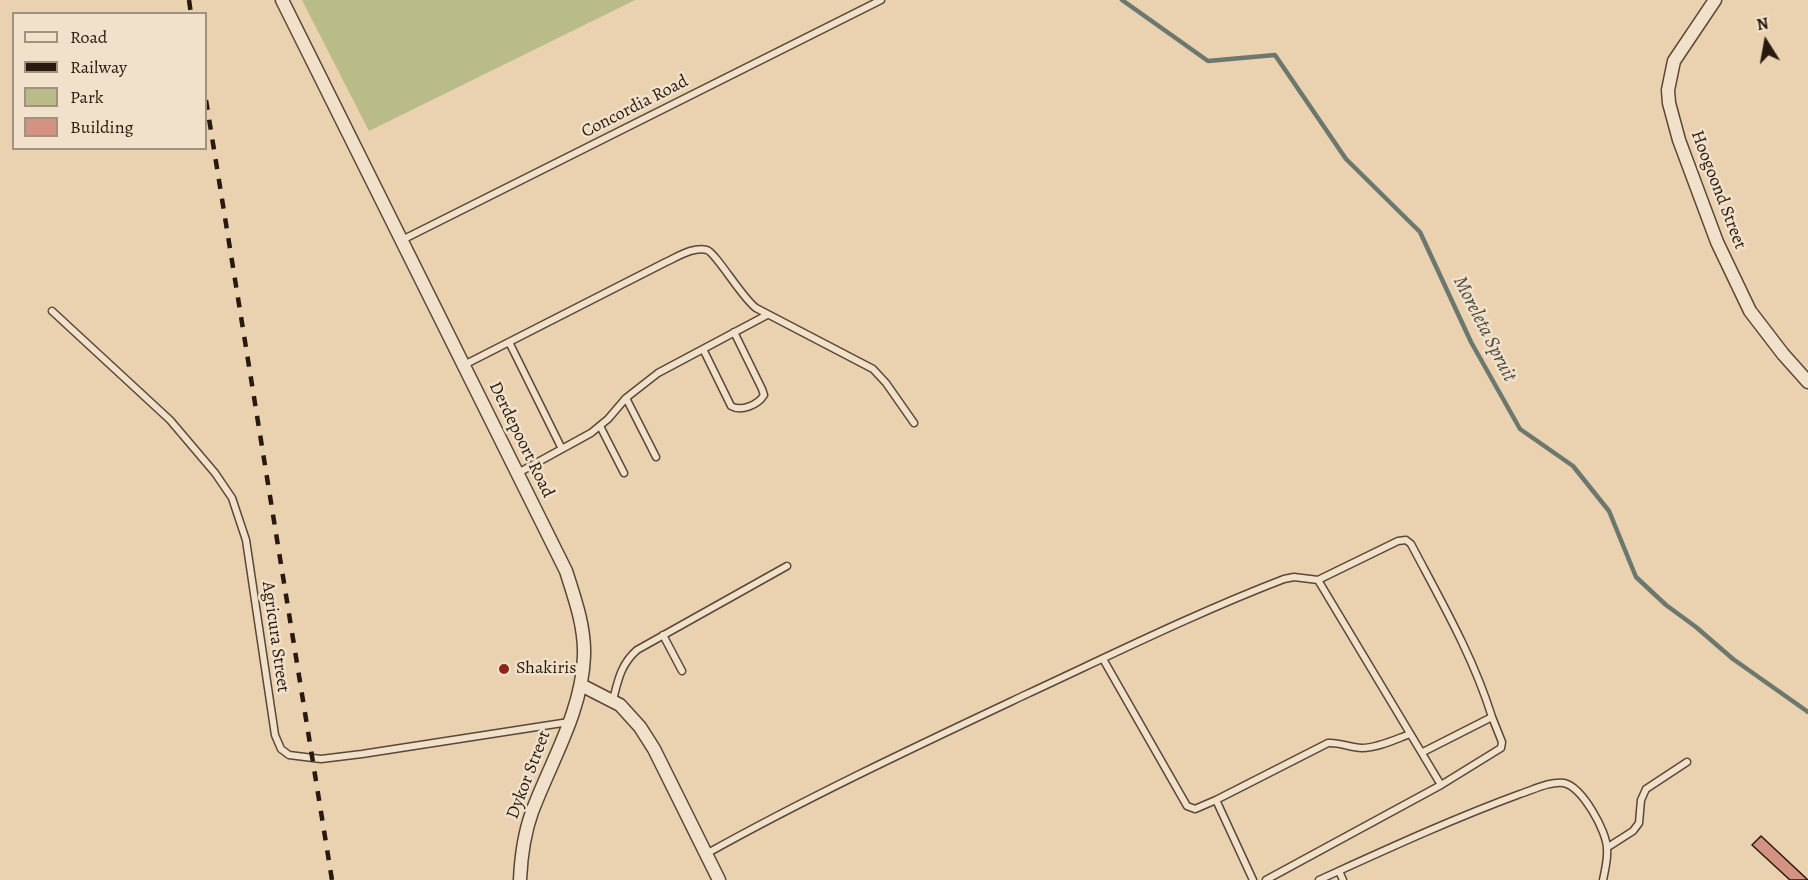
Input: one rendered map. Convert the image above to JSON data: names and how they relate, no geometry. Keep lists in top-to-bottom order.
{
  "streets": {
    "street": ["Hoogoond Street", "Derdepoort Road", "Dykor Street"],
    "lane": ["Concordia Road", "Agricura Street"]
  },
  "crossings": [
    ["Concordia Road", "Derdepoort Road"],
    ["Derdepoort Road", "Dykor Street"],
    ["Agricura Street", "Dykor Street"]
  ],
  "water": ["Moreleta Spruit"],
  "places": ["Shakiris"],
  "legend": [
    "Road",
    "Railway",
    "Park",
    "Building"
  ],
  "north": "top"
}
